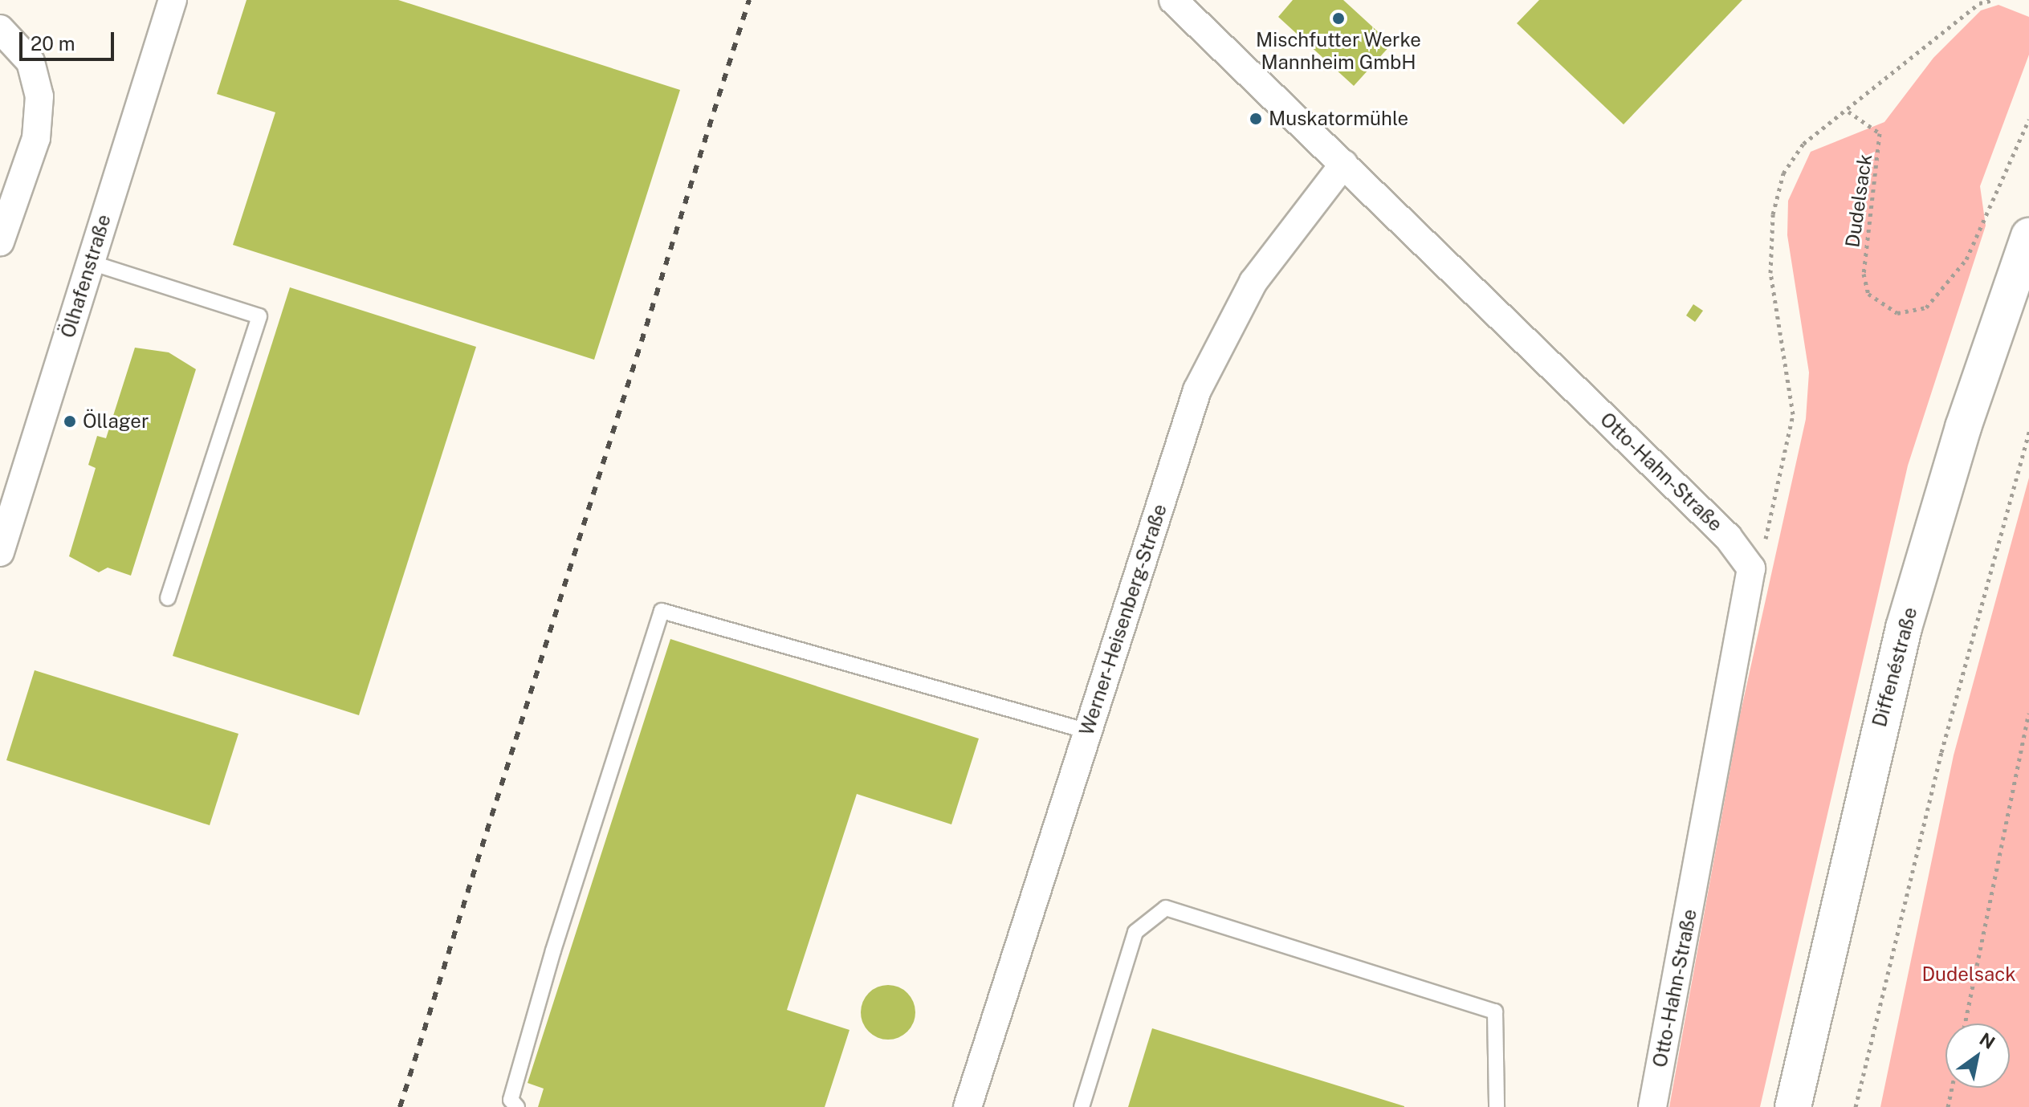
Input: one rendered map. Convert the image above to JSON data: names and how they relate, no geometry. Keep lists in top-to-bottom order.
{
  "streets": {
    "main road": ["Diffenéstraße"],
    "street": ["Ölhafenstraße", "Otto-Hahn-Straße", "Werner-Heisenberg-Straße"],
    "path": ["Dudelsack"]
  },
  "crossings": [
    ["Otto-Hahn-Straße", "Werner-Heisenberg-Straße"]
  ],
  "parks": ["Dudelsack"],
  "places": ["Mischfutter Werke Mannheim GmbH", "Muskatormühle", "Öllager"],
  "scale_bar": "20 m",
  "north": "top right"
}
